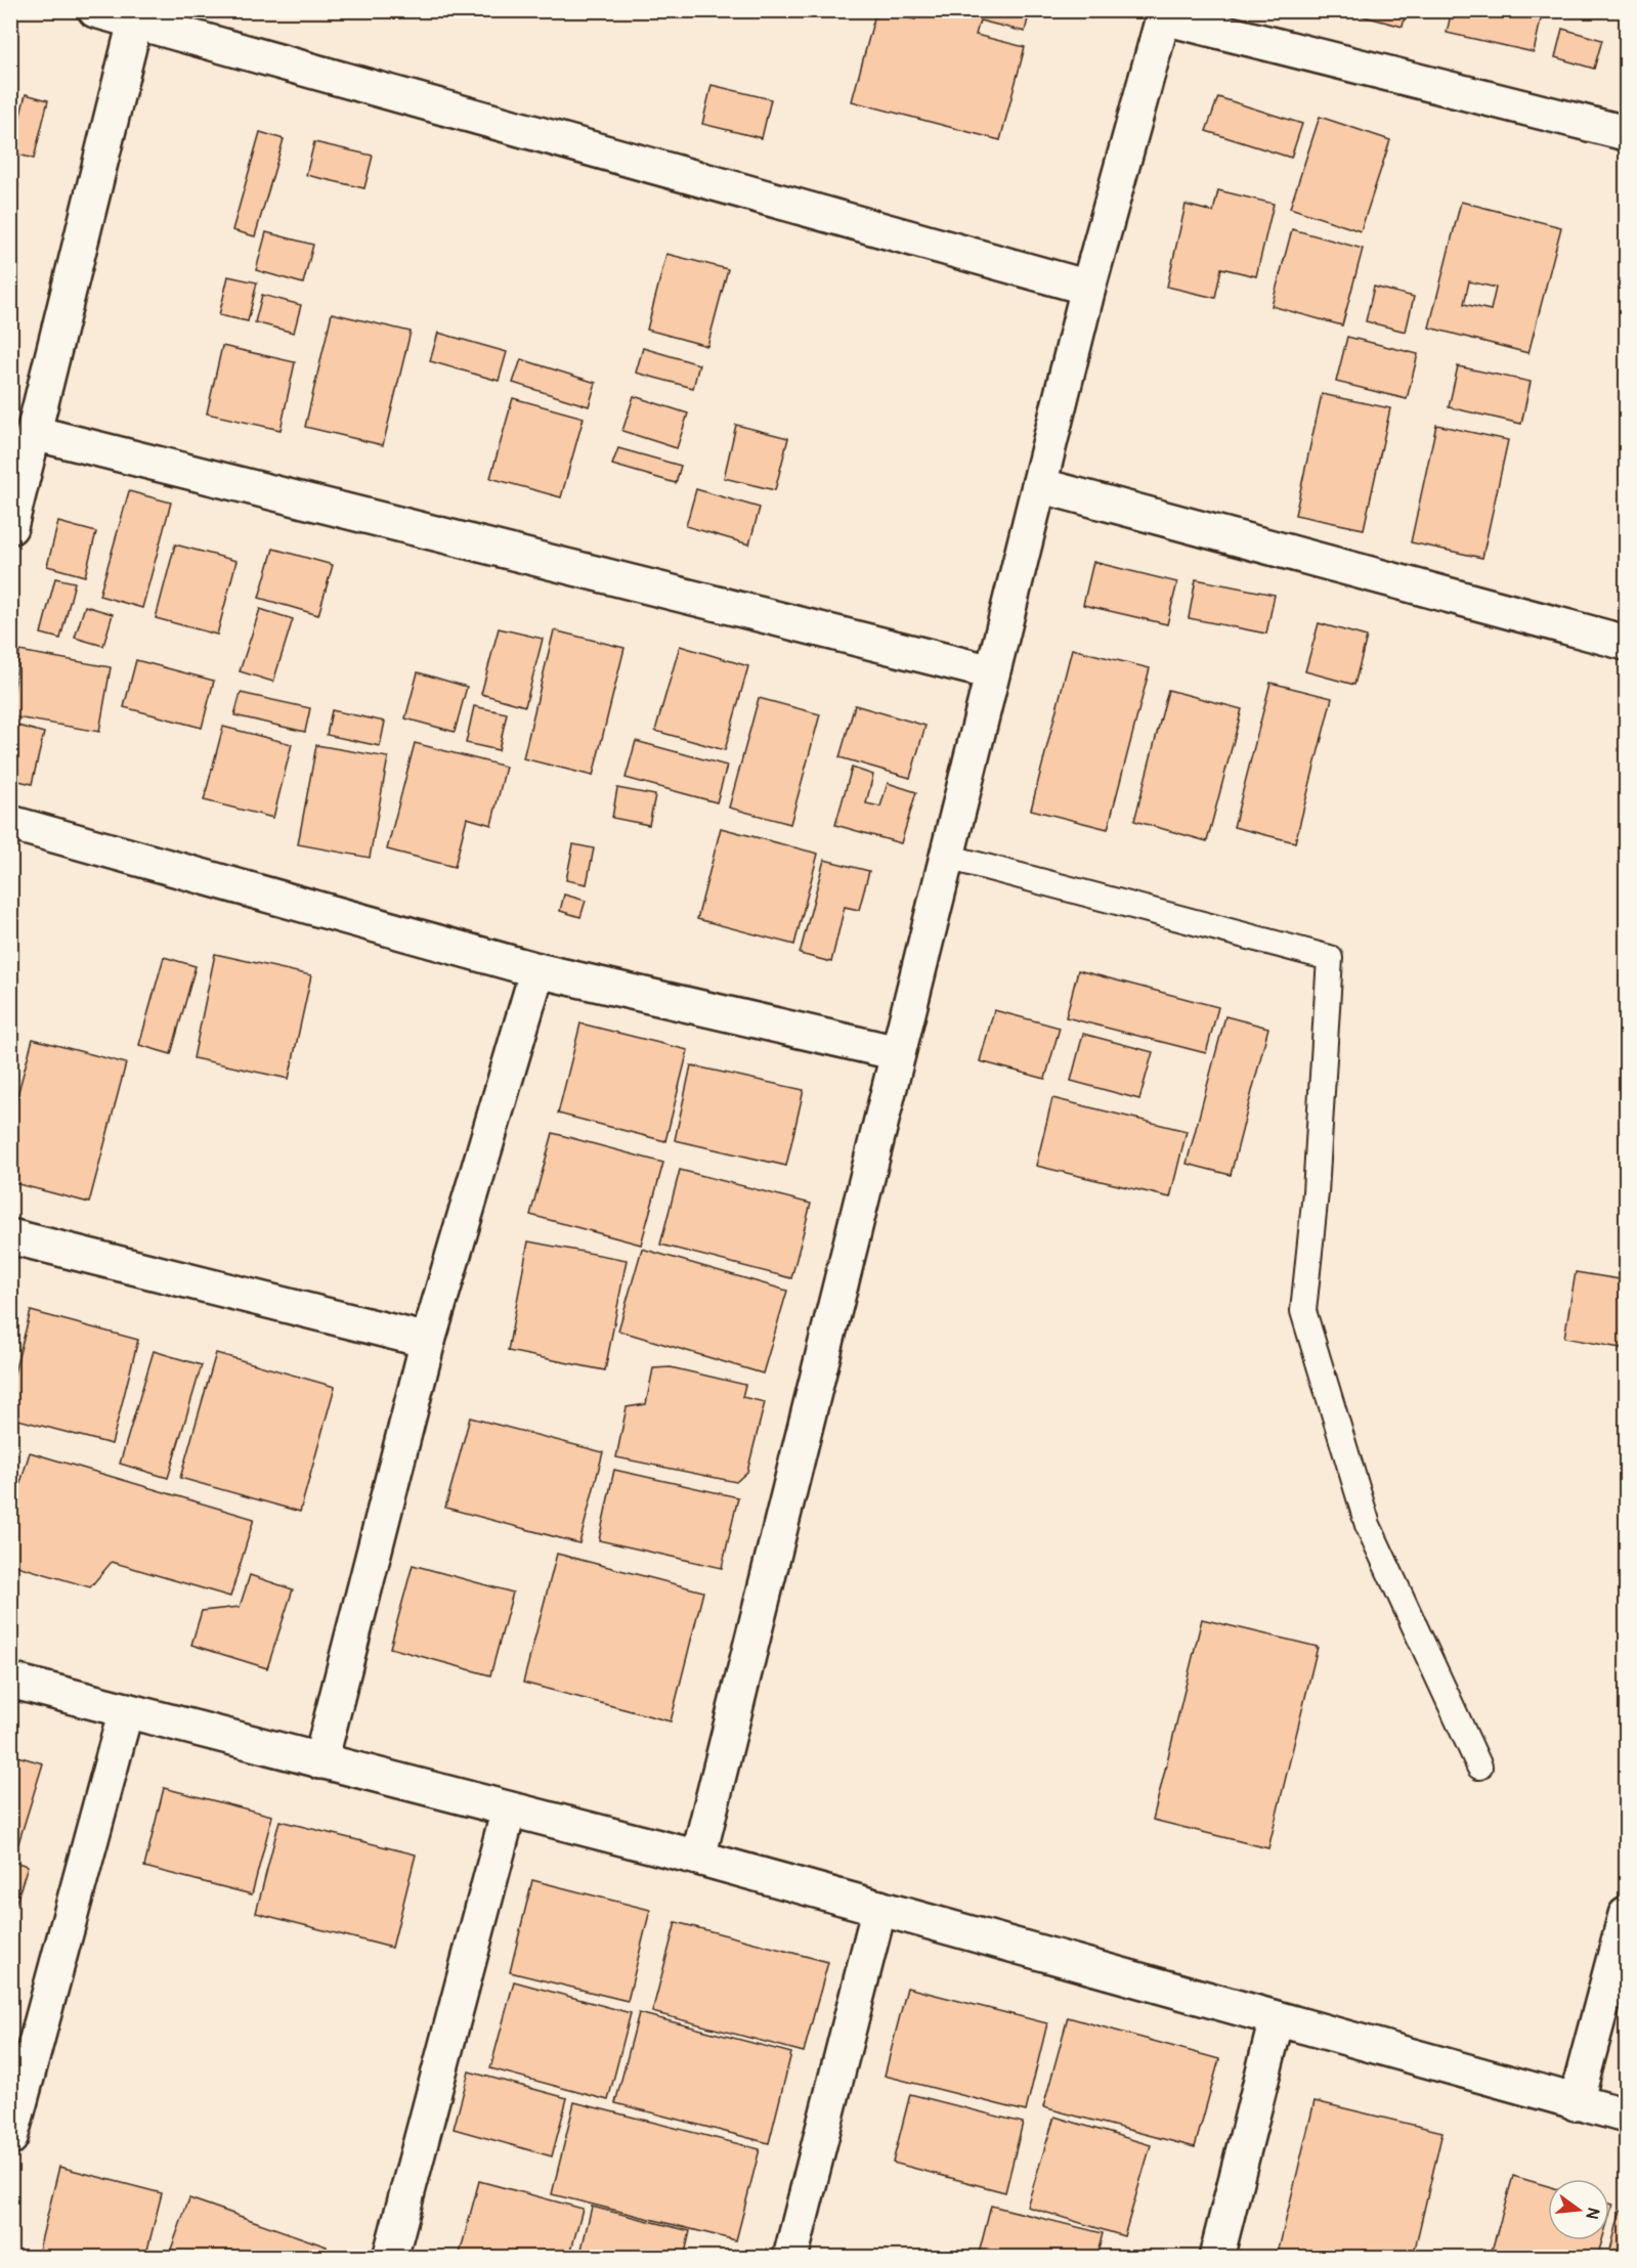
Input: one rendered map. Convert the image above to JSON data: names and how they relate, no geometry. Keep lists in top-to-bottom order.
{
  "north": "right"
}
